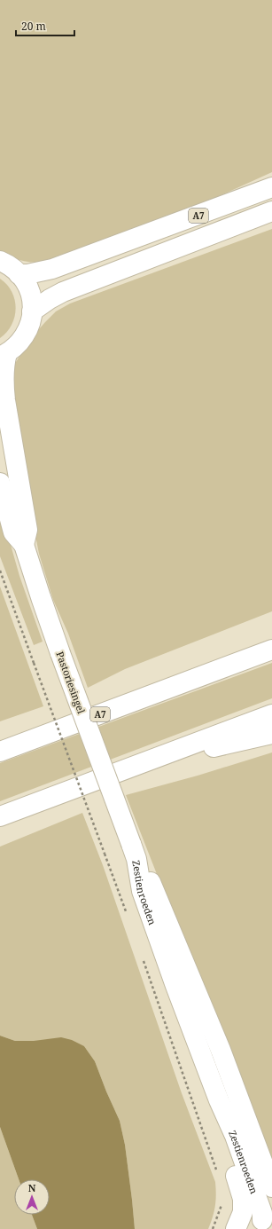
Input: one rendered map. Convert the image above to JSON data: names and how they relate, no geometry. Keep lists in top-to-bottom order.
{
  "streets": {
    "main road": ["A7", "Pastoriesingel", "Zestienroeden"]
  },
  "crossings": [
    ["Pastoriesingel", "Zestienroeden"]
  ],
  "scale_bar": "20 m",
  "north": "top"
}
